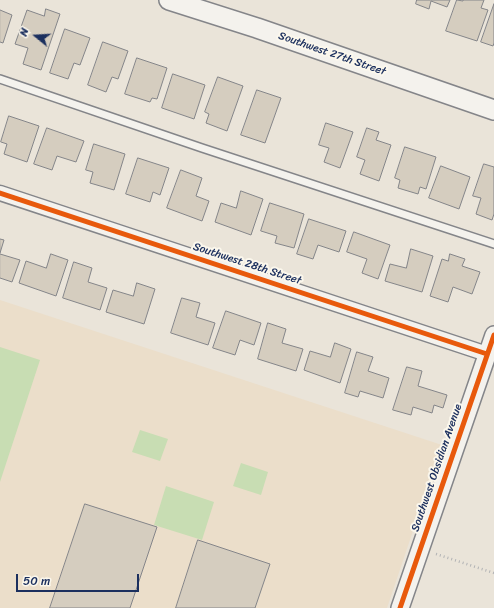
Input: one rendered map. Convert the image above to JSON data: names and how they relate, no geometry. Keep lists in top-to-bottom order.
{
  "streets": {
    "main road": ["Southwest 27th Street"],
    "street": ["Southwest 28th Street", "Southwest Obsidian Avenue"]
  },
  "crossings": [
    ["Southwest 28th Street", "Southwest Obsidian Avenue"]
  ],
  "scale_bar": "50 m",
  "north": "left"
}
